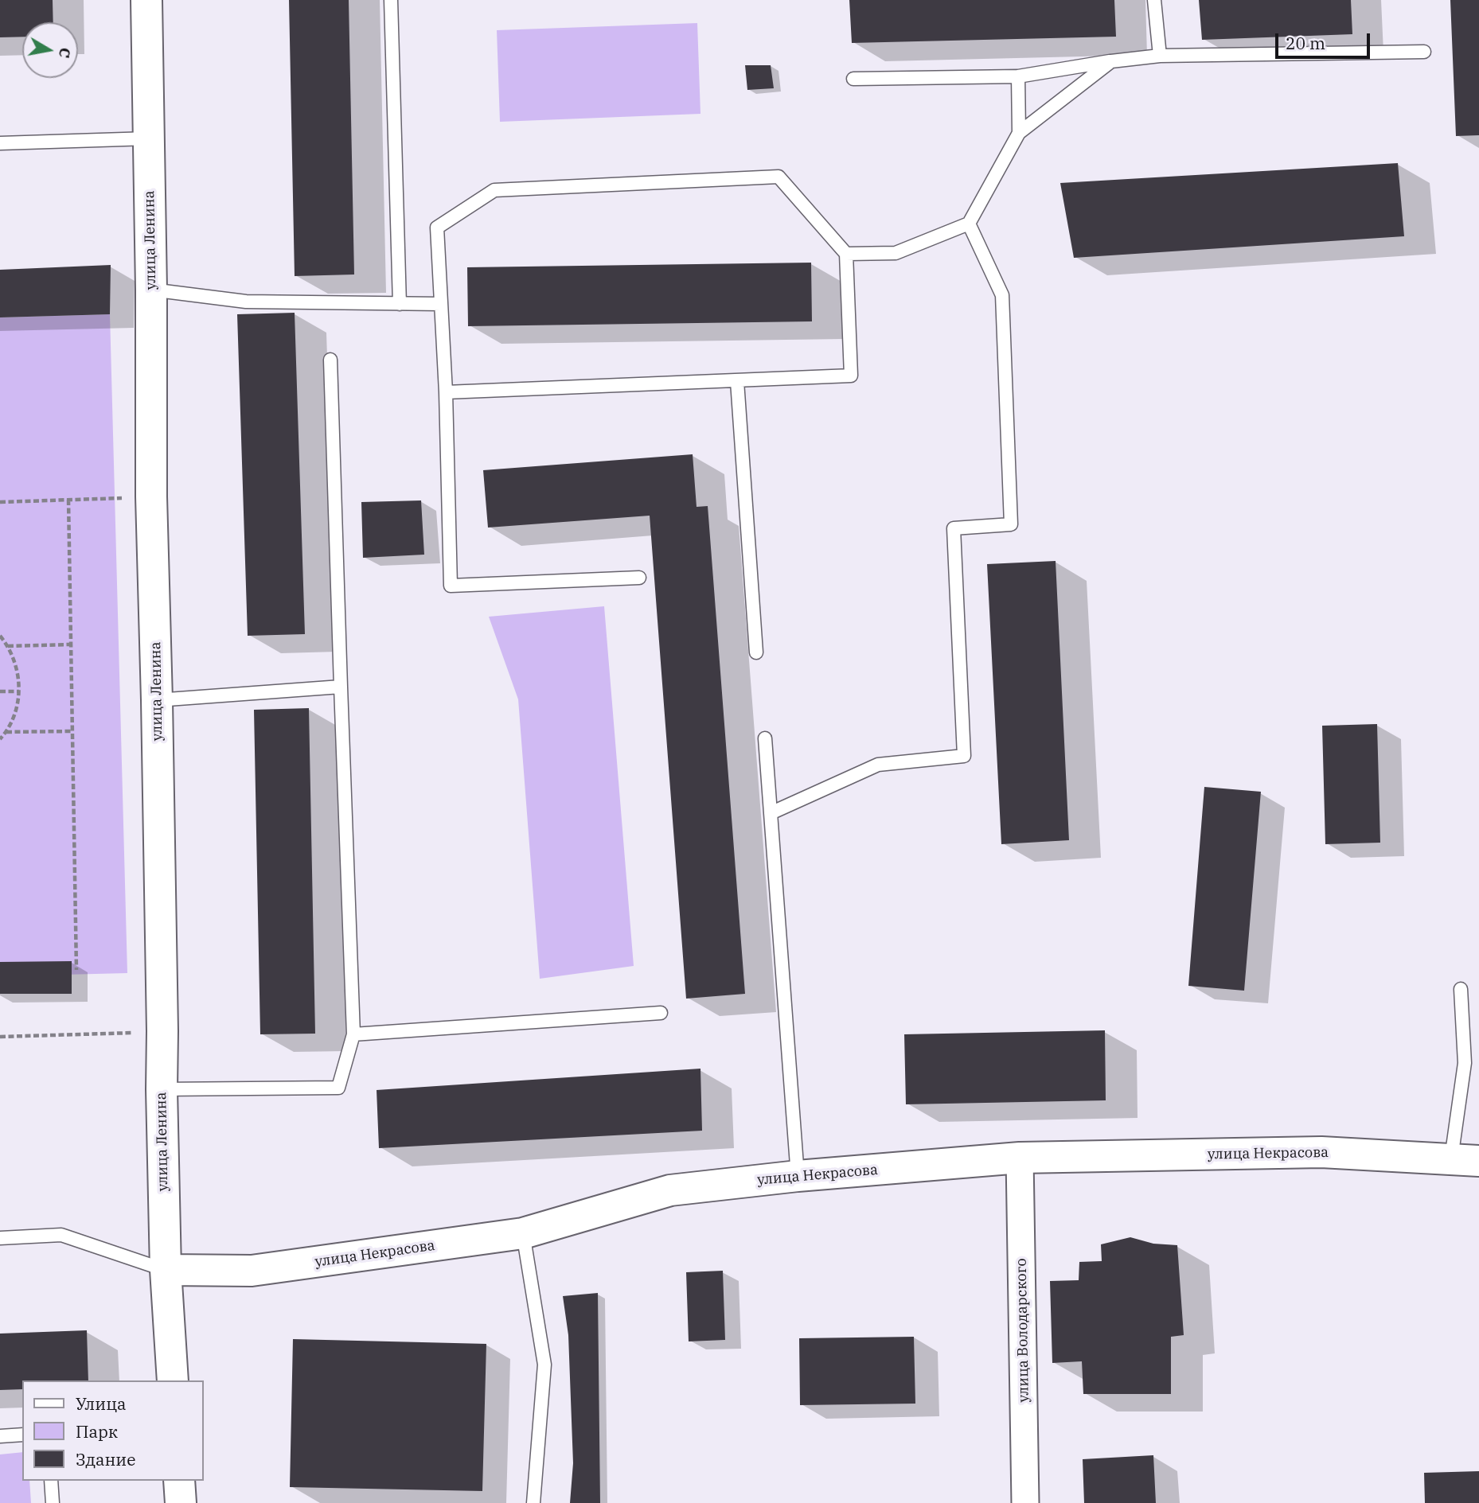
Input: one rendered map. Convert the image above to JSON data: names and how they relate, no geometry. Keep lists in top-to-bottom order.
{
  "streets": {
    "main road": ["улица Ленина", "улица Некрасова"],
    "street": ["улица Володарского"]
  },
  "crossings": [
    ["улица Ленина", "улица Некрасова"],
    ["улица Некрасова", "улица Володарского"]
  ],
  "legend": ["Улица", "Парк", "Здание"],
  "scale_bar": "20 m",
  "north": "right"
}
